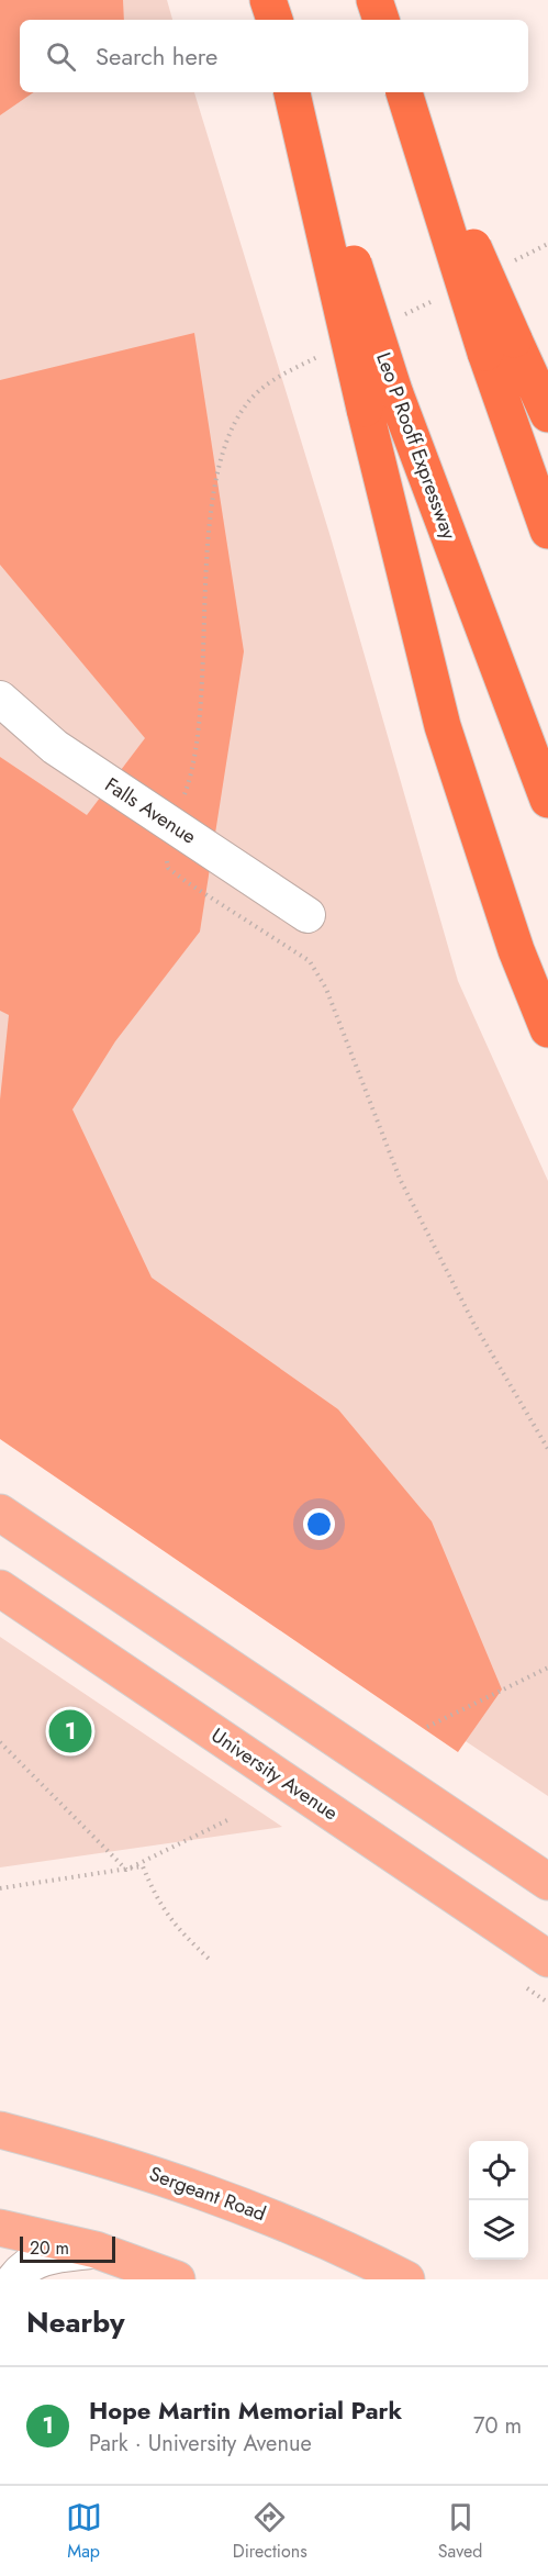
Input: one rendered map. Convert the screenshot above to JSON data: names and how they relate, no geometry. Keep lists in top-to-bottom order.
{
  "streets": {
    "highway": ["Leo P Rooff Expressway"],
    "main road": ["University Avenue", "Sergeant Road"],
    "street": ["Falls Avenue"]
  },
  "scale_bar": "20 m",
  "page": {
    "search": "Search here",
    "pins": "1",
    "scale": "20 m",
    "heading": "Nearby",
    "list": [
      {
        "mark": "1",
        "name": "Hope Martin Memorial Park",
        "note": "Park · University Avenue",
        "value": "70 m"
      }
    ],
    "nav": ["Map", "Directions", "Saved"]
  }
}
